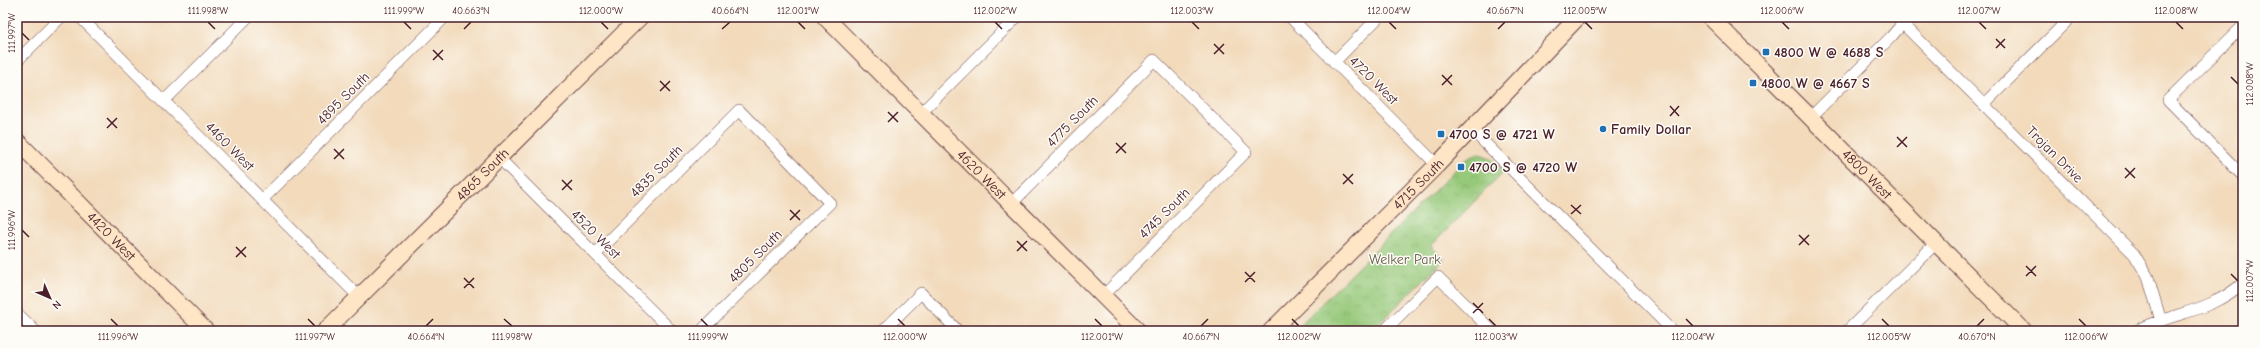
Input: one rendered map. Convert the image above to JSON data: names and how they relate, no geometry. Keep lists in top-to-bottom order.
{
  "streets": {
    "street": [
      "4720 West",
      "4895 South",
      "4775 South",
      "4460 West",
      "Trojan Drive",
      "4835 South",
      "4865 South",
      "4620 West",
      "4800 West",
      "4715 South",
      "4745 South",
      "4520 West",
      "4420 West",
      "4805 South"
    ]
  },
  "crossings": [
    ["4720 West", "4715 South"],
    ["4895 South", "4460 West"],
    ["4775 South", "4620 West"],
    ["4775 South", "4745 South"],
    ["4460 West", "4865 South"],
    ["4835 South", "4520 West"],
    ["4835 South", "4805 South"],
    ["4865 South", "4520 West"],
    ["4620 West", "4745 South"]
  ],
  "parks": ["Welker Park"],
  "places": {
    "transit": [
      "4800 W @ 4688 S",
      "4800 W @ 4667 S",
      "4700 S @ 4721 W",
      "4700 S @ 4720 W"
    ],
    "other": ["Family Dollar"]
  },
  "north": "bottom right",
  "coordinates": [
    "111.998°W",
    "111.999°W",
    "40.663°N",
    "112.000°W",
    "40.664°N",
    "112.001°W",
    "112.002°W",
    "112.003°W",
    "112.004°W",
    "40.667°N",
    "112.005°W",
    "112.006°W",
    "112.007°W",
    "112.008°W",
    "111.997°W",
    "111.996°W",
    "40.670°N"
  ]
}
